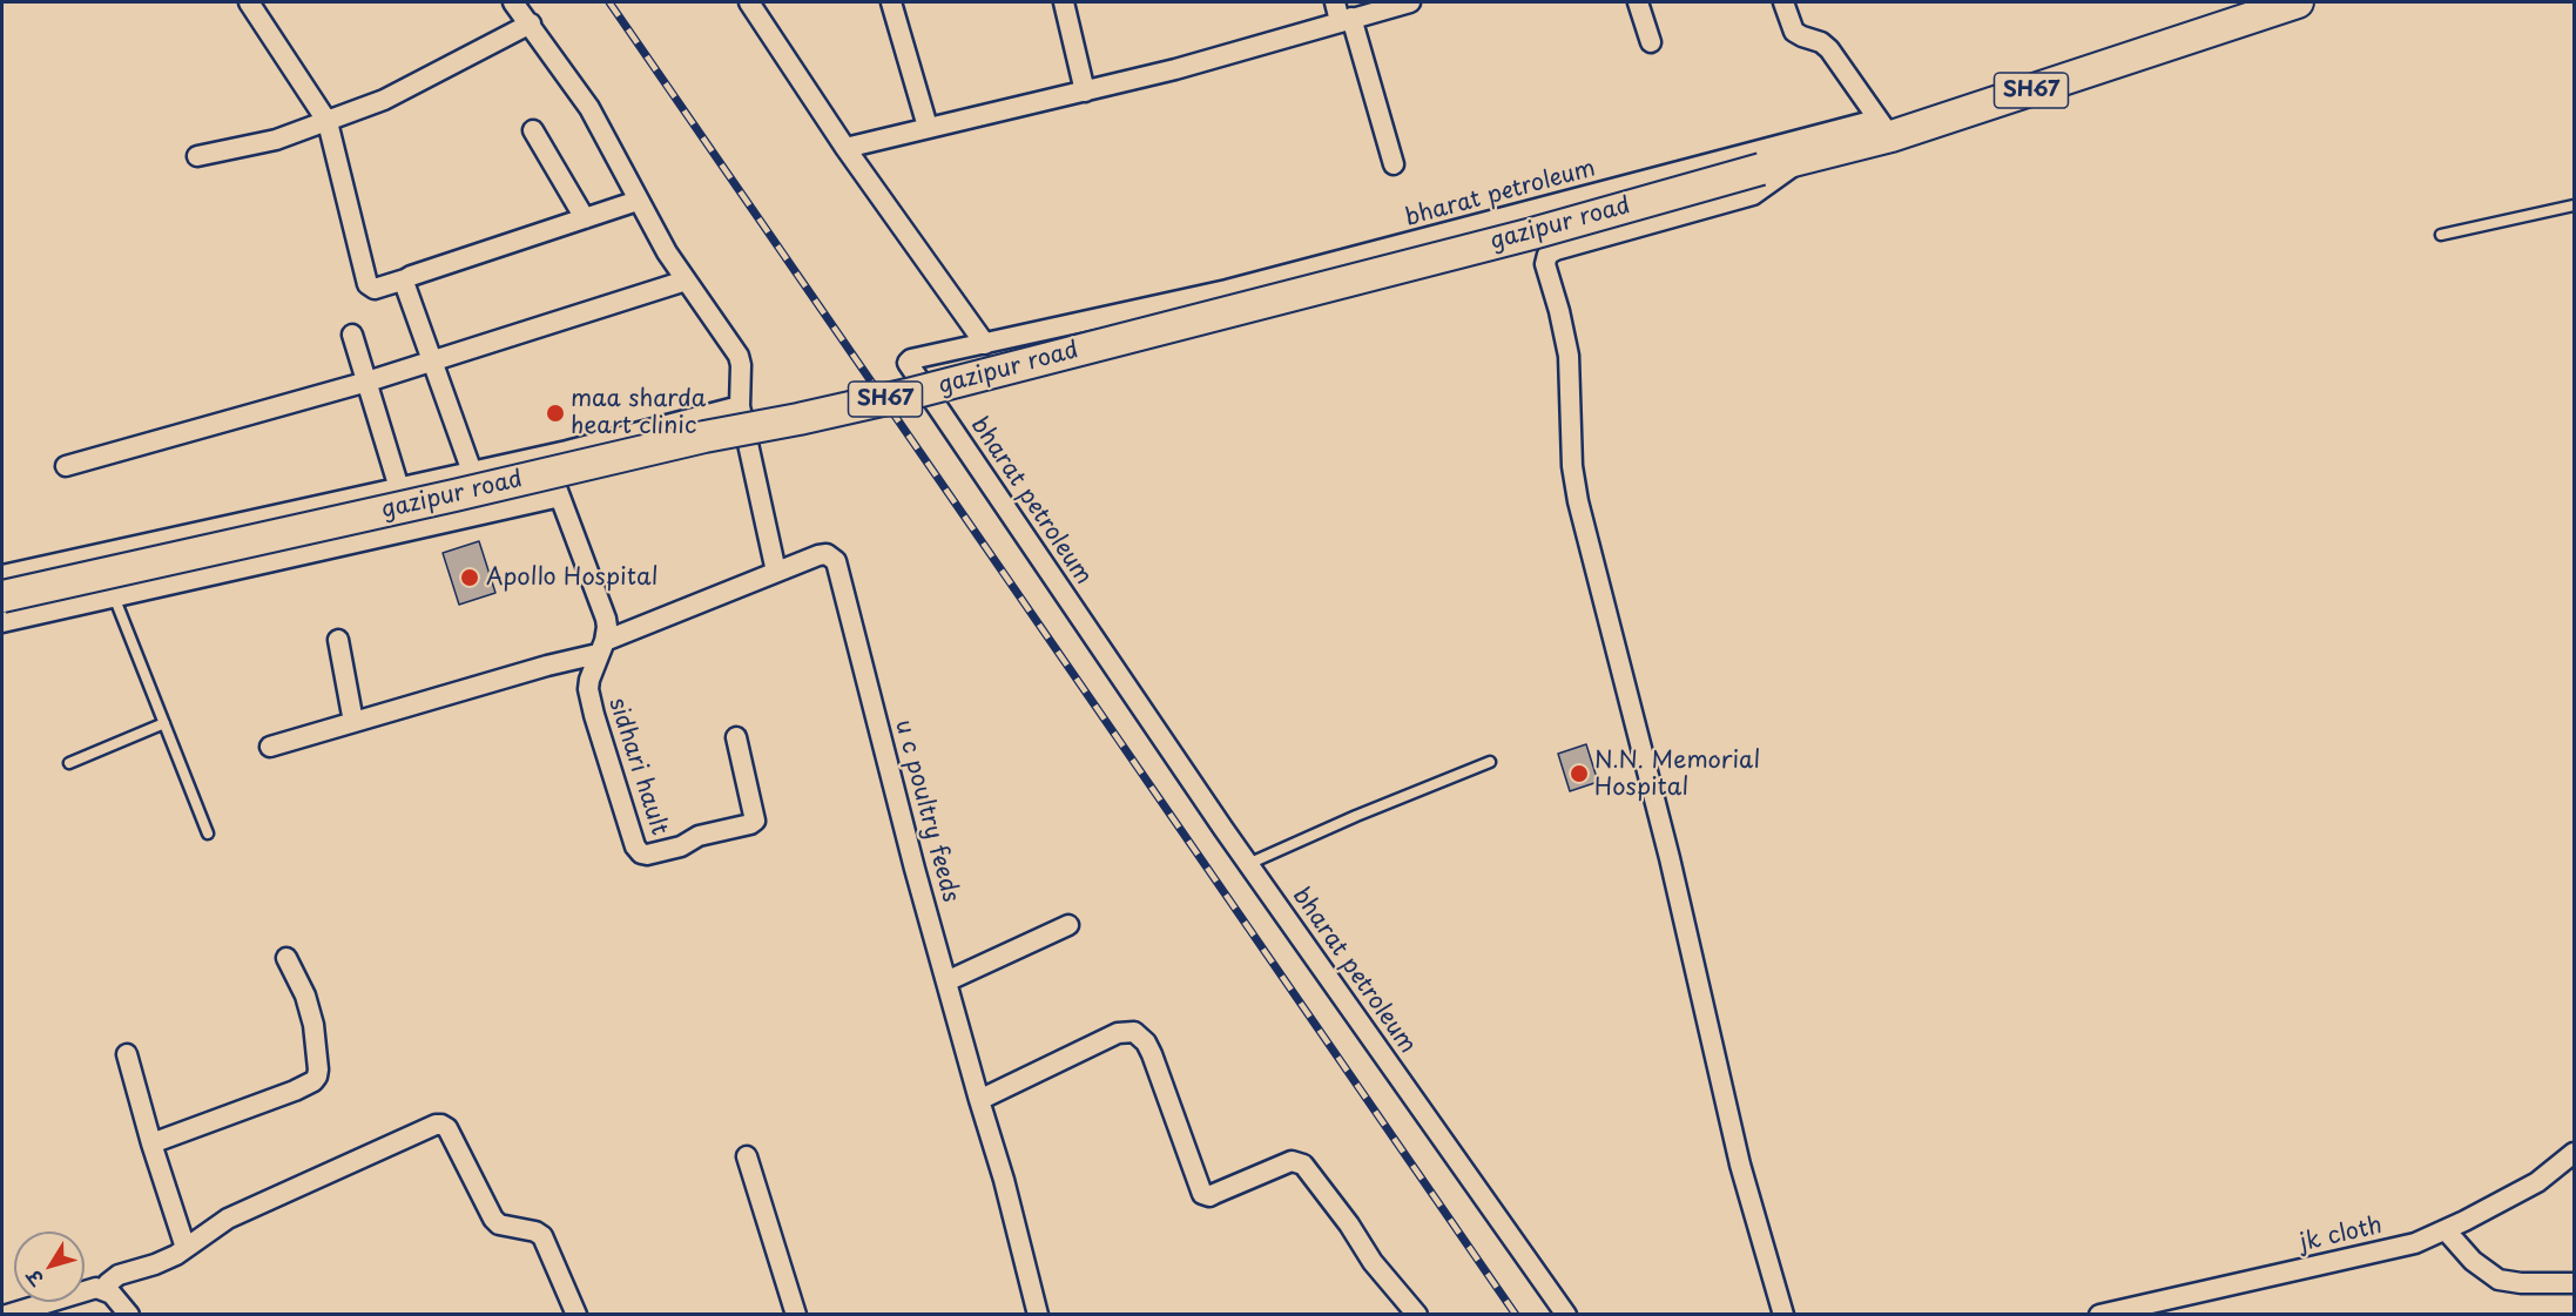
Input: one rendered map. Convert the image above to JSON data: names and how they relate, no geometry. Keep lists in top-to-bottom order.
{
  "streets": {
    "main road": ["SH67", "gazipur road"],
    "street": [
      "bharat petroleum",
      "sidhari hault",
      "u c poultry feeds",
      "jk cloth"
    ]
  },
  "crossings": [
    ["SH67", "bharat petroleum"],
    ["SH67", "gazipur road"],
    ["sidhari hault", "u c poultry feeds"]
  ],
  "places": ["maa sharda heart clinic", "Apollo Hospital", "N.N. Memorial Hospital"],
  "north": "bottom left"
}
